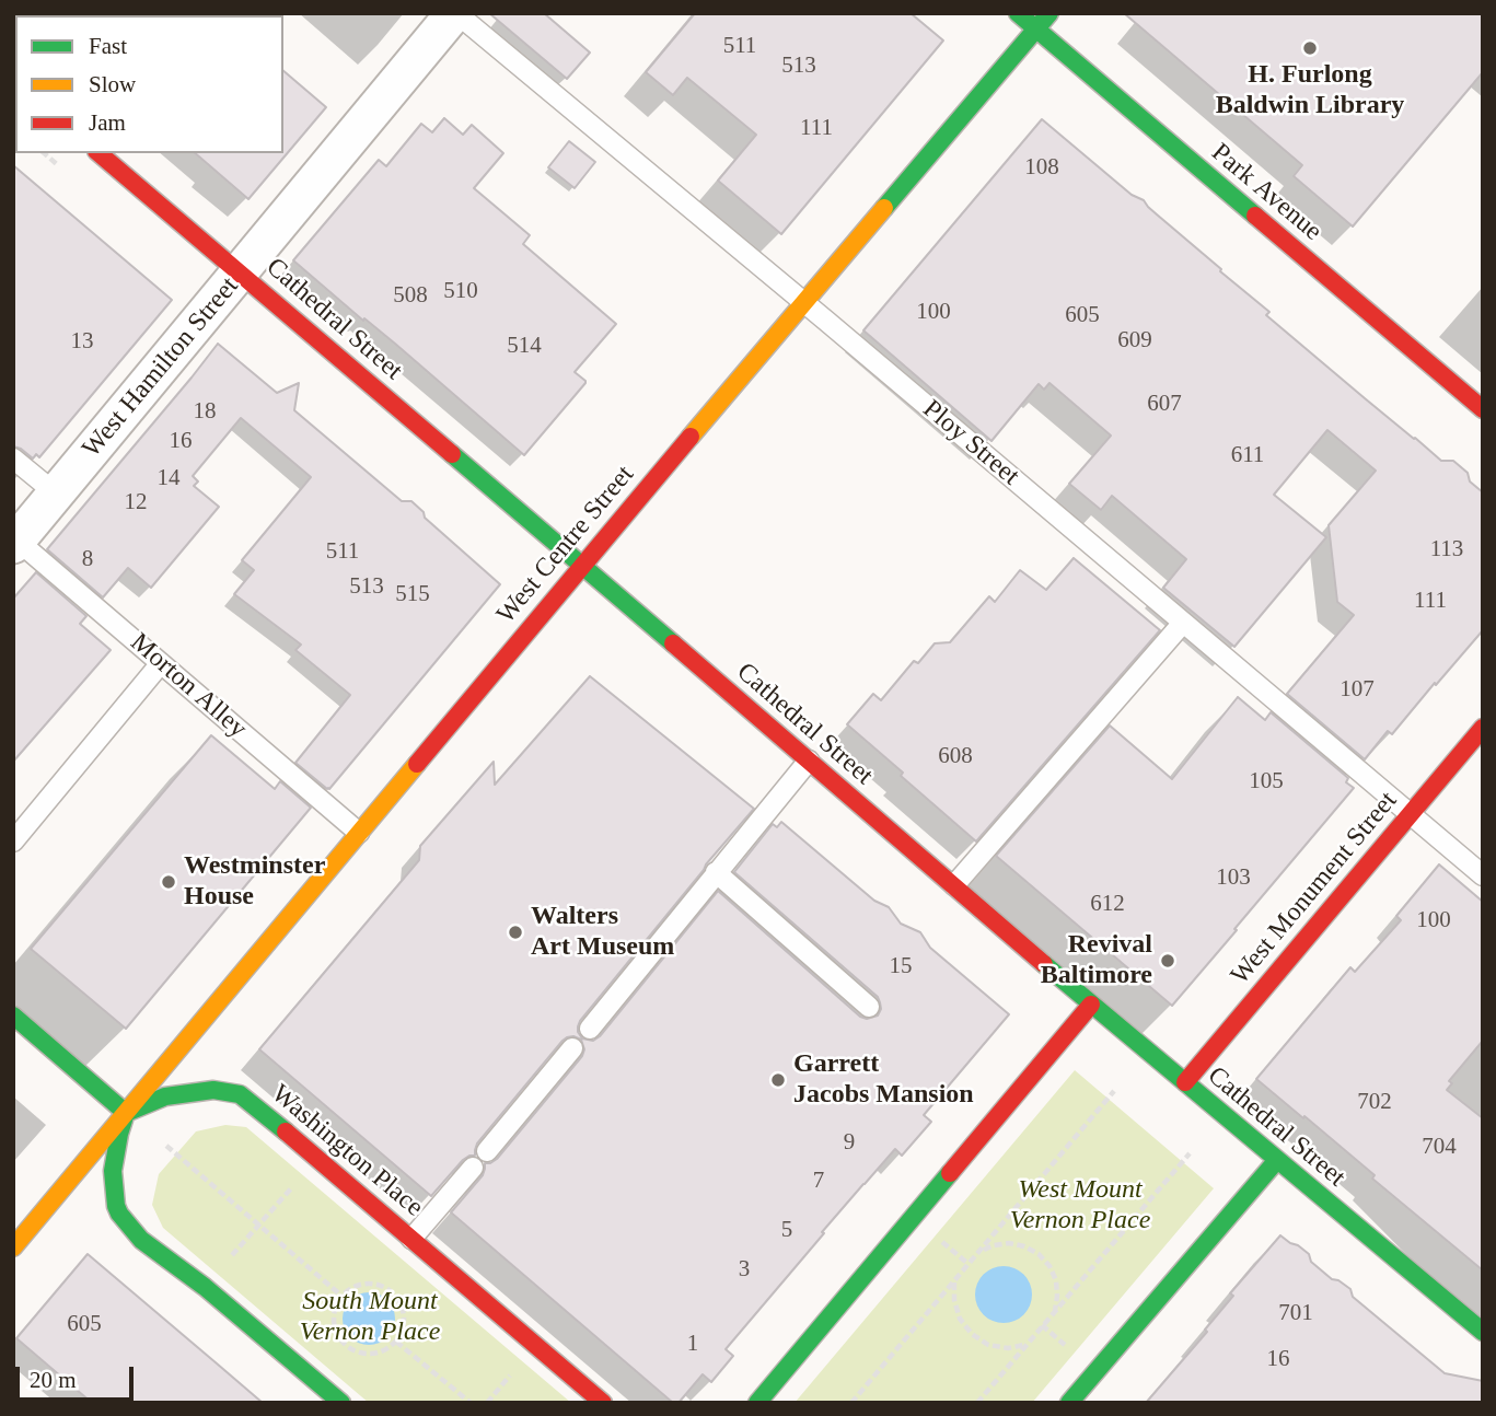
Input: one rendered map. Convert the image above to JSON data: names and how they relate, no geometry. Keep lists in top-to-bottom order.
{
  "streets": {
    "main road": [
      "Park Avenue",
      "Cathedral Street",
      "West Centre Street",
      "West Monument Street",
      "Washington Place"
    ],
    "street": ["West Hamilton Street"],
    "lane": ["Ploy Street", "Morton Alley"]
  },
  "crossings": [
    ["Park Avenue", "West Centre Street"],
    ["Cathedral Street", "West Hamilton Street"],
    ["Cathedral Street", "West Centre Street"],
    ["Cathedral Street", "West Monument Street"],
    ["West Hamilton Street", "Ploy Street"],
    ["West Hamilton Street", "Morton Alley"],
    ["Ploy Street", "West Centre Street"],
    ["Ploy Street", "West Monument Street"],
    ["West Centre Street", "Morton Alley"],
    ["West Centre Street", "Washington Place"]
  ],
  "parks": ["West Mount Vernon Place", "South Mount Vernon Place"],
  "places": [
    "H. Furlong Baldwin Library",
    "Westminster House",
    "Walters Art Museum",
    "Revival Baltimore",
    "Garrett Jacobs Mansion"
  ],
  "house_numbers": [
    "511",
    "513",
    "111",
    "108",
    "510",
    "508",
    "100",
    "605",
    "609",
    "13",
    "514",
    "607",
    "18",
    "16",
    "611",
    "14",
    "12",
    "113",
    "511",
    "8",
    "513",
    "515",
    "111",
    "107",
    "608",
    "105",
    "103",
    "612",
    "100",
    "15",
    "702",
    "9",
    "704",
    "7",
    "5",
    "3",
    "701",
    "605",
    "1",
    "16"
  ],
  "legend": ["Fast", "Slow", "Jam"],
  "scale_bar": "20 m"
}
